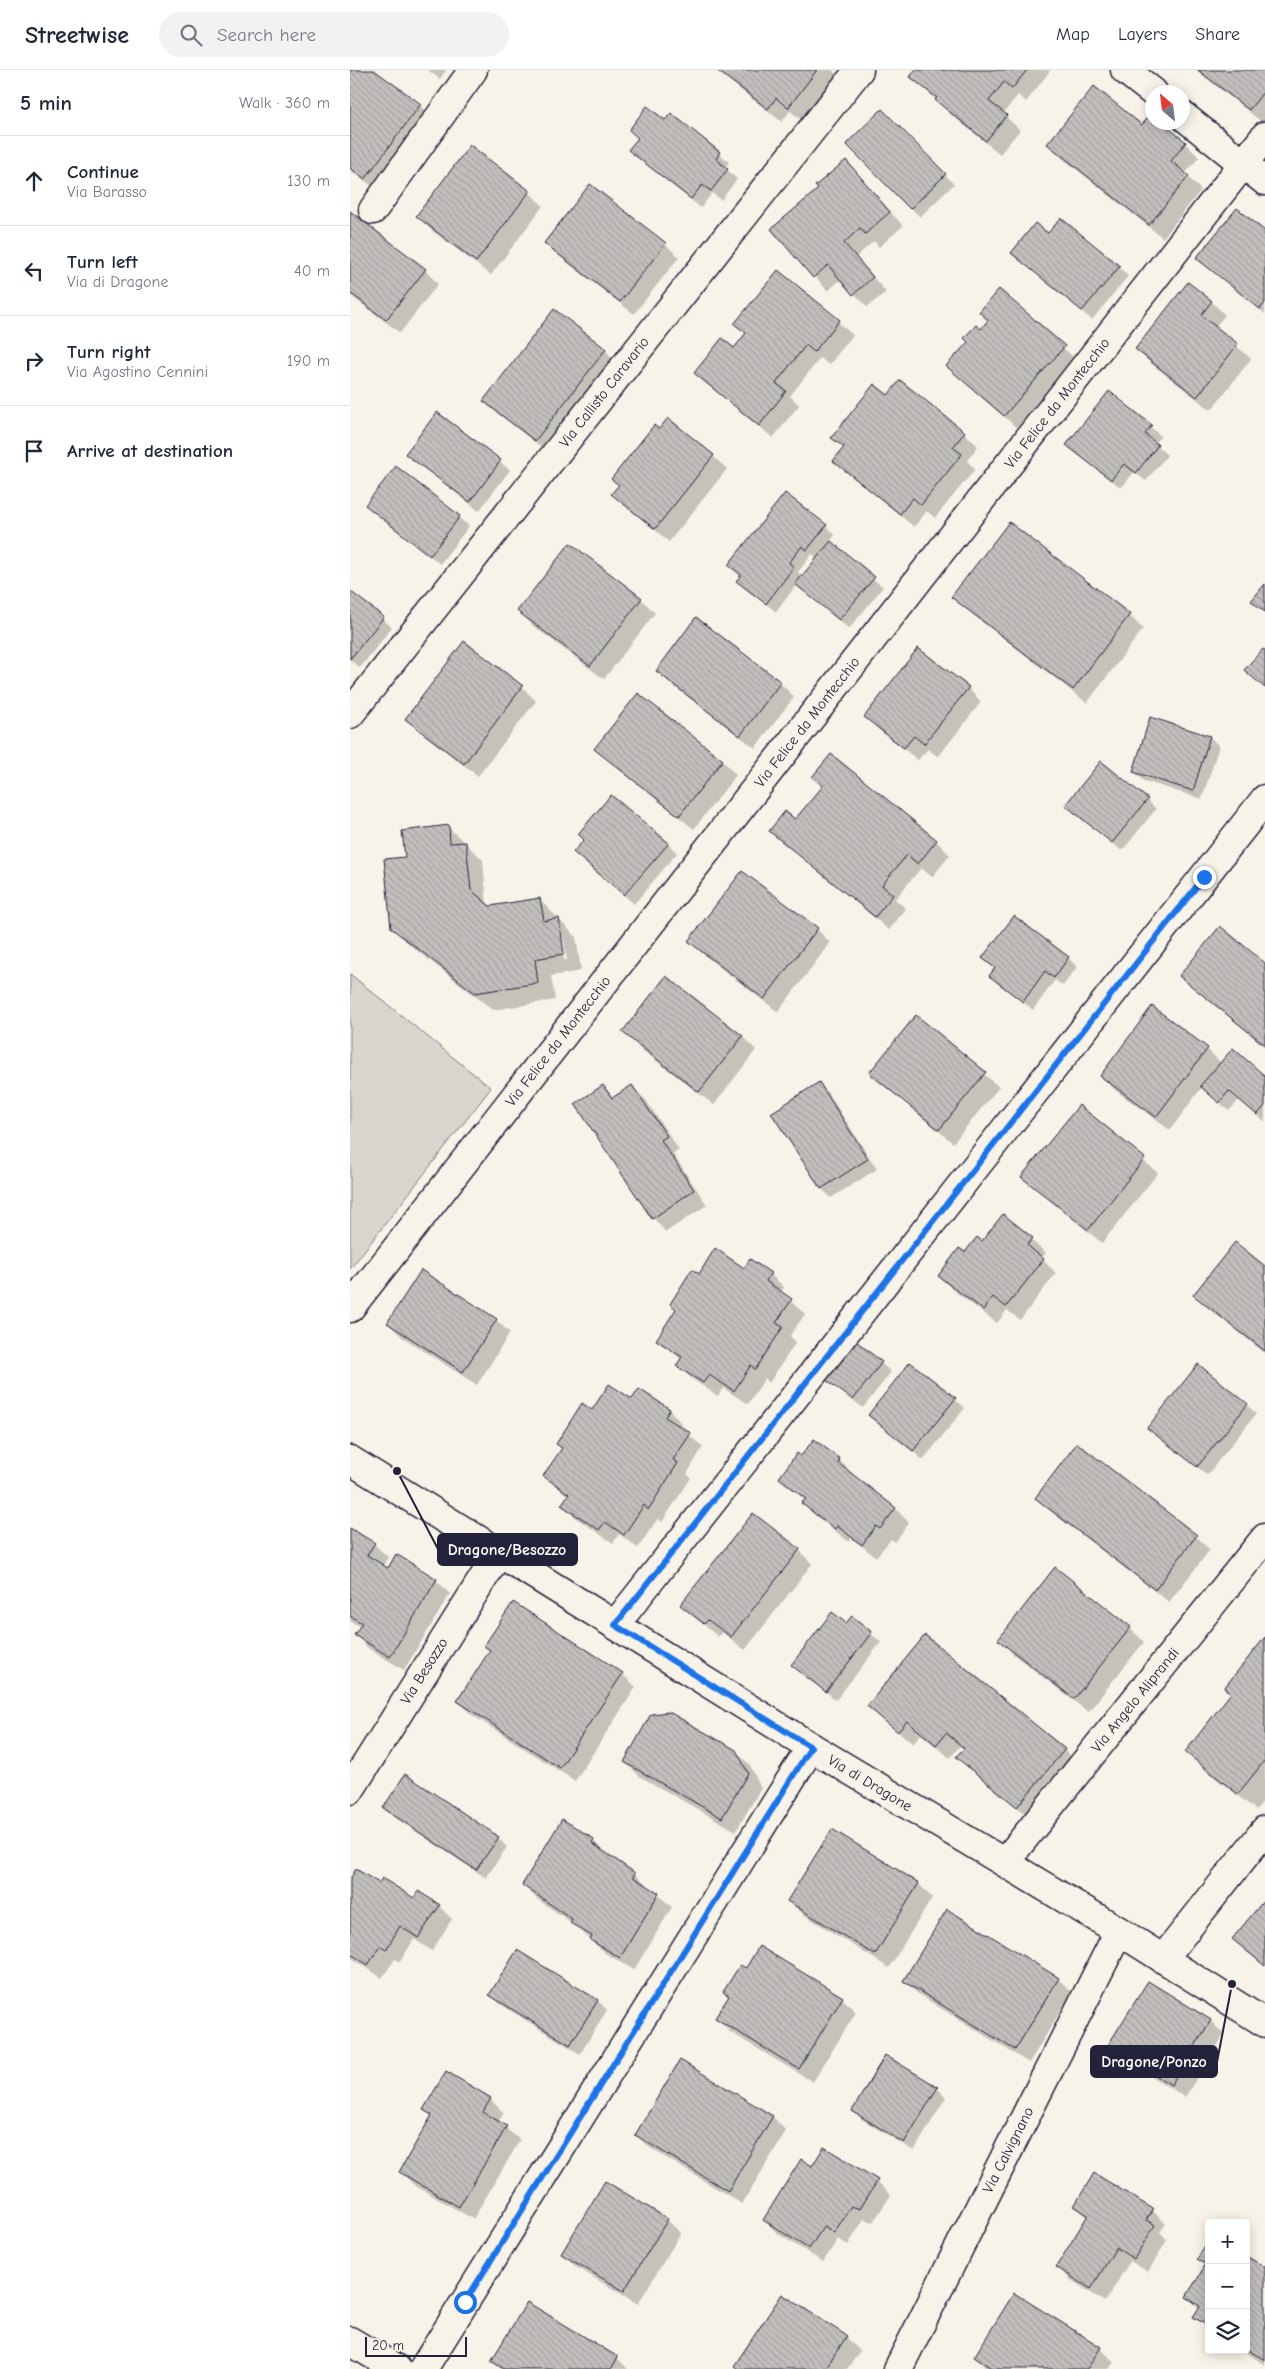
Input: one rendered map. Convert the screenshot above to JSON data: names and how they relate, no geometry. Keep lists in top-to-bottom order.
{
  "streets": {
    "street": [
      "Via Callisto Caravario",
      "Via Felice da Montecchio",
      "Via Besozzo",
      "Via Angelo Aliprandi",
      "Via di Dragone",
      "Via Calvignano"
    ]
  },
  "crossings": [
    ["Via Besozzo", "Via di Dragone"],
    ["Via Angelo Aliprandi", "Via di Dragone"],
    ["Via di Dragone", "Via Calvignano"]
  ],
  "places": ["Dragone/Besozzo", "Dragone/Ponzo"],
  "scale_bar": "20 m",
  "north": "top left",
  "page": {
    "header": "Streetwise",
    "search": "Search here",
    "nav": ["Map", "Layers", "Share"],
    "heading": ["5 min", "Walk · 360 m"],
    "list": [
      ["Continue", "Via Barasso", "130 m"],
      ["Turn left", "Via di Dragone", "40 m"],
      ["Turn right", "Via Agostino Cennini", "190 m"],
      "Arrive at destination"
    ],
    "map_buttons": ["+", "−"],
    "scale": "20 m"
  }
}
